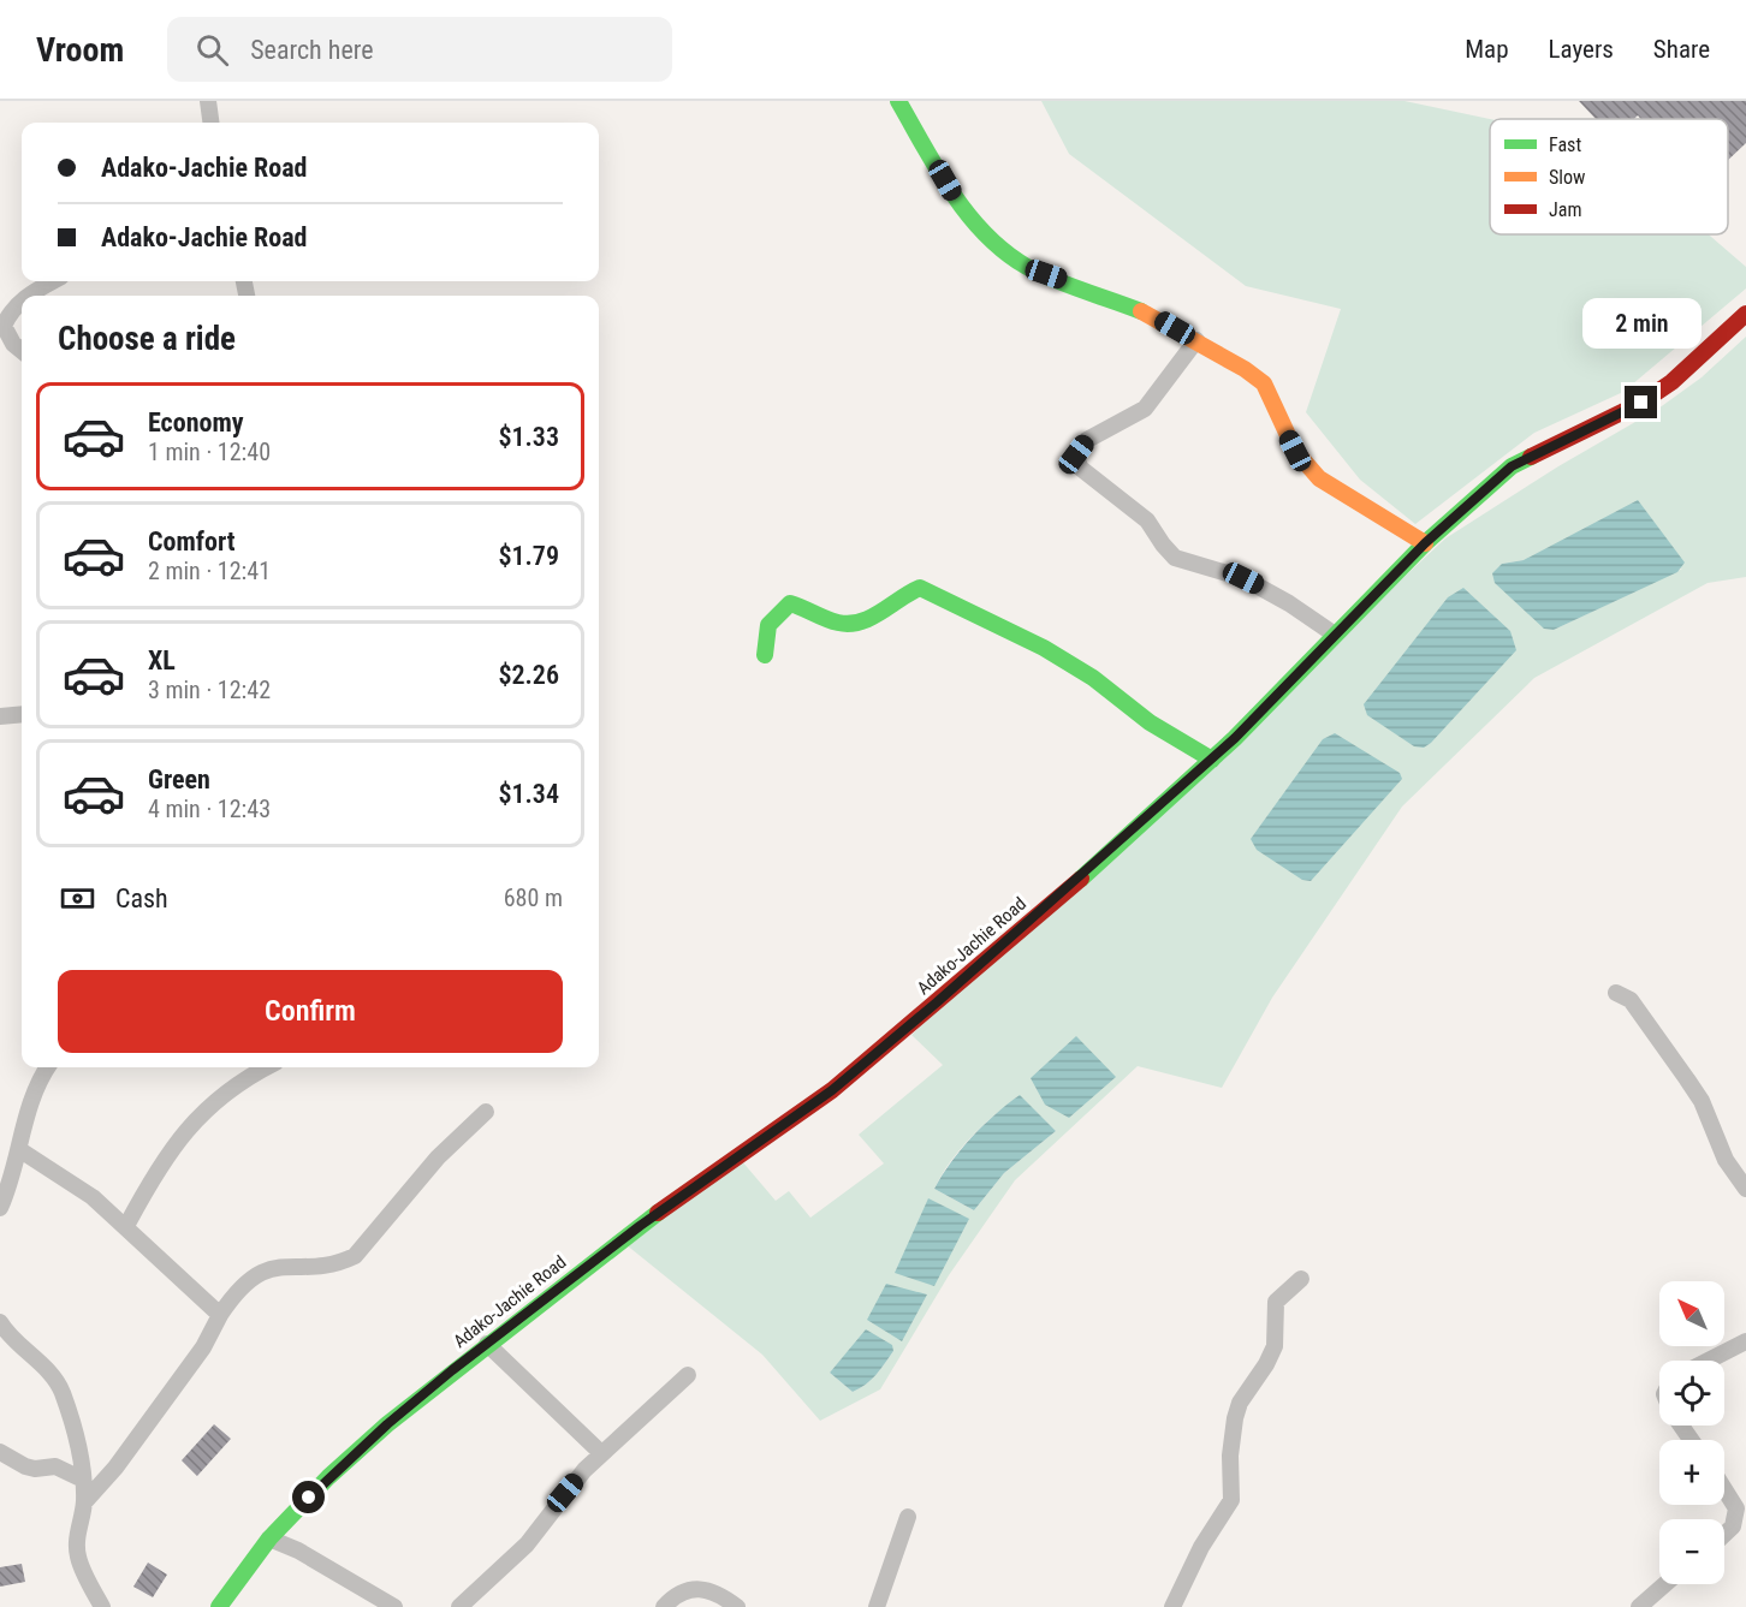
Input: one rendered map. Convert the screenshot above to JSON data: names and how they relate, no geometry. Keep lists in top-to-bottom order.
{
  "streets": {
    "street": ["Adako-Jachie Road"]
  },
  "legend": ["Fast", "Slow", "Jam"],
  "north": "top left",
  "page": {
    "header": "Vroom",
    "search": "Search here",
    "nav": ["Map", "Layers", "Share"],
    "banner": ["Adako-Jachie Road", "Adako-Jachie Road"],
    "heading": "Choose a ride",
    "bubble": "2 min",
    "list": [
      {
        "name": "Economy",
        "note": "1 min · 12:40",
        "value": "$1.33"
      },
      {
        "name": "Comfort",
        "note": "2 min · 12:41",
        "value": "$1.79"
      },
      {
        "name": "XL",
        "note": "3 min · 12:42",
        "value": "$2.26"
      },
      {
        "name": "Green",
        "note": "4 min · 12:43",
        "value": "$1.34"
      }
    ],
    "pay": ["Cash", "680 m"],
    "buttons": "Confirm",
    "map_buttons": ["+", "−"]
  }
}
